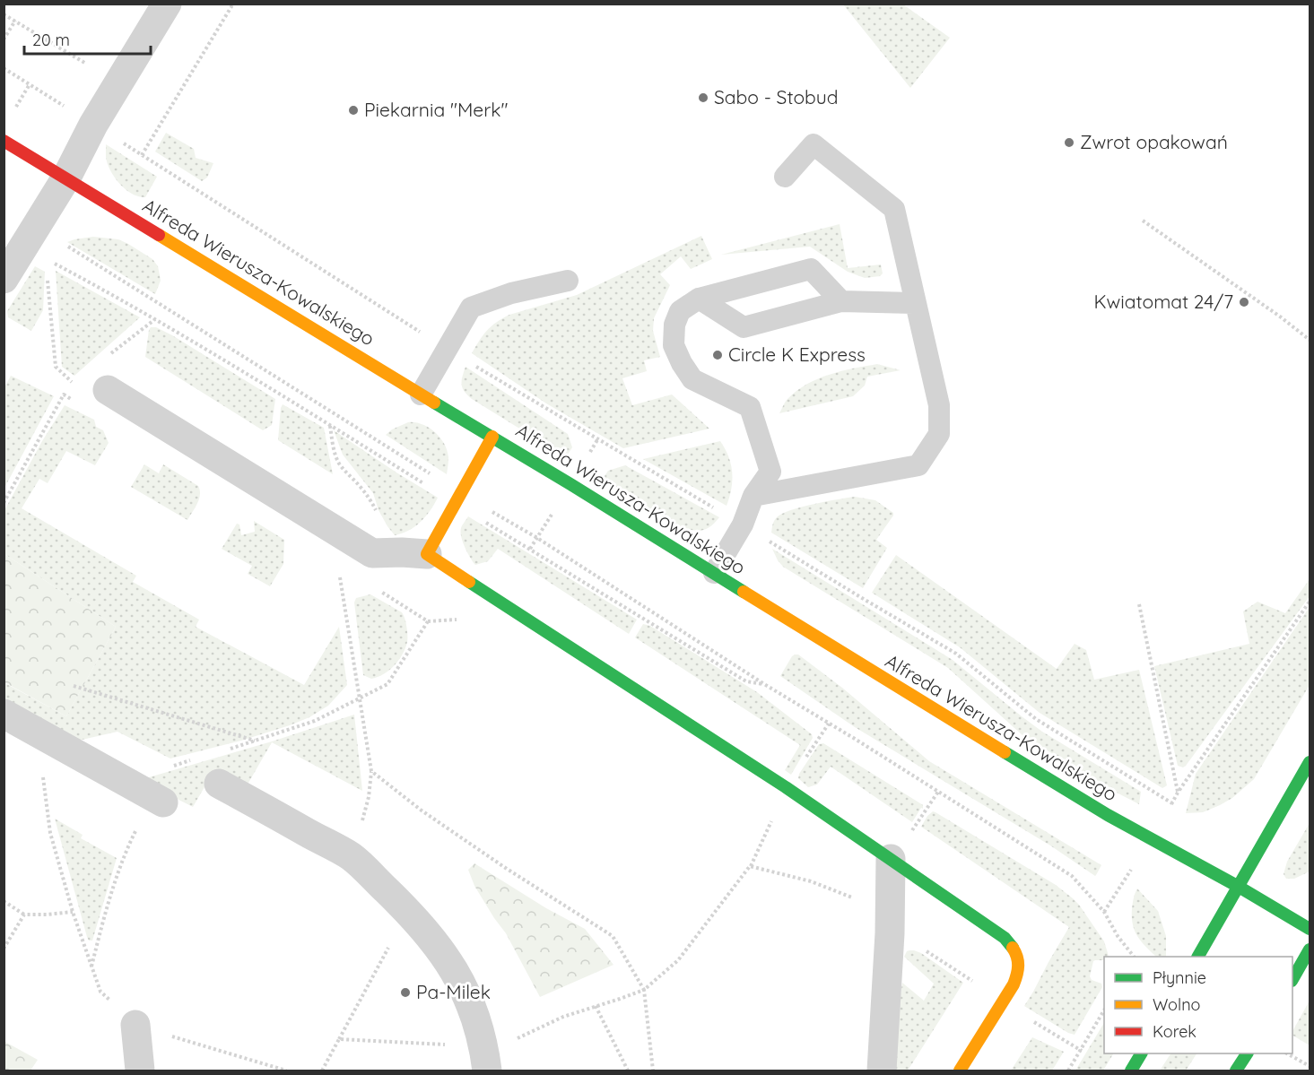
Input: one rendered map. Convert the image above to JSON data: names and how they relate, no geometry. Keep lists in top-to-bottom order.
{
  "streets": {
    "street": ["Alfreda Wierusza-Kowalskiego"]
  },
  "places": [
    "Sabo - Stobud",
    "Piekarnia \"Merk\"",
    "Zwrot opakowań",
    "Kwiatomat 24/7",
    "Circle K Express",
    "Pa-Milek"
  ],
  "legend": ["Płynnie", "Wolno", "Korek"],
  "scale_bar": "20 m"
}
